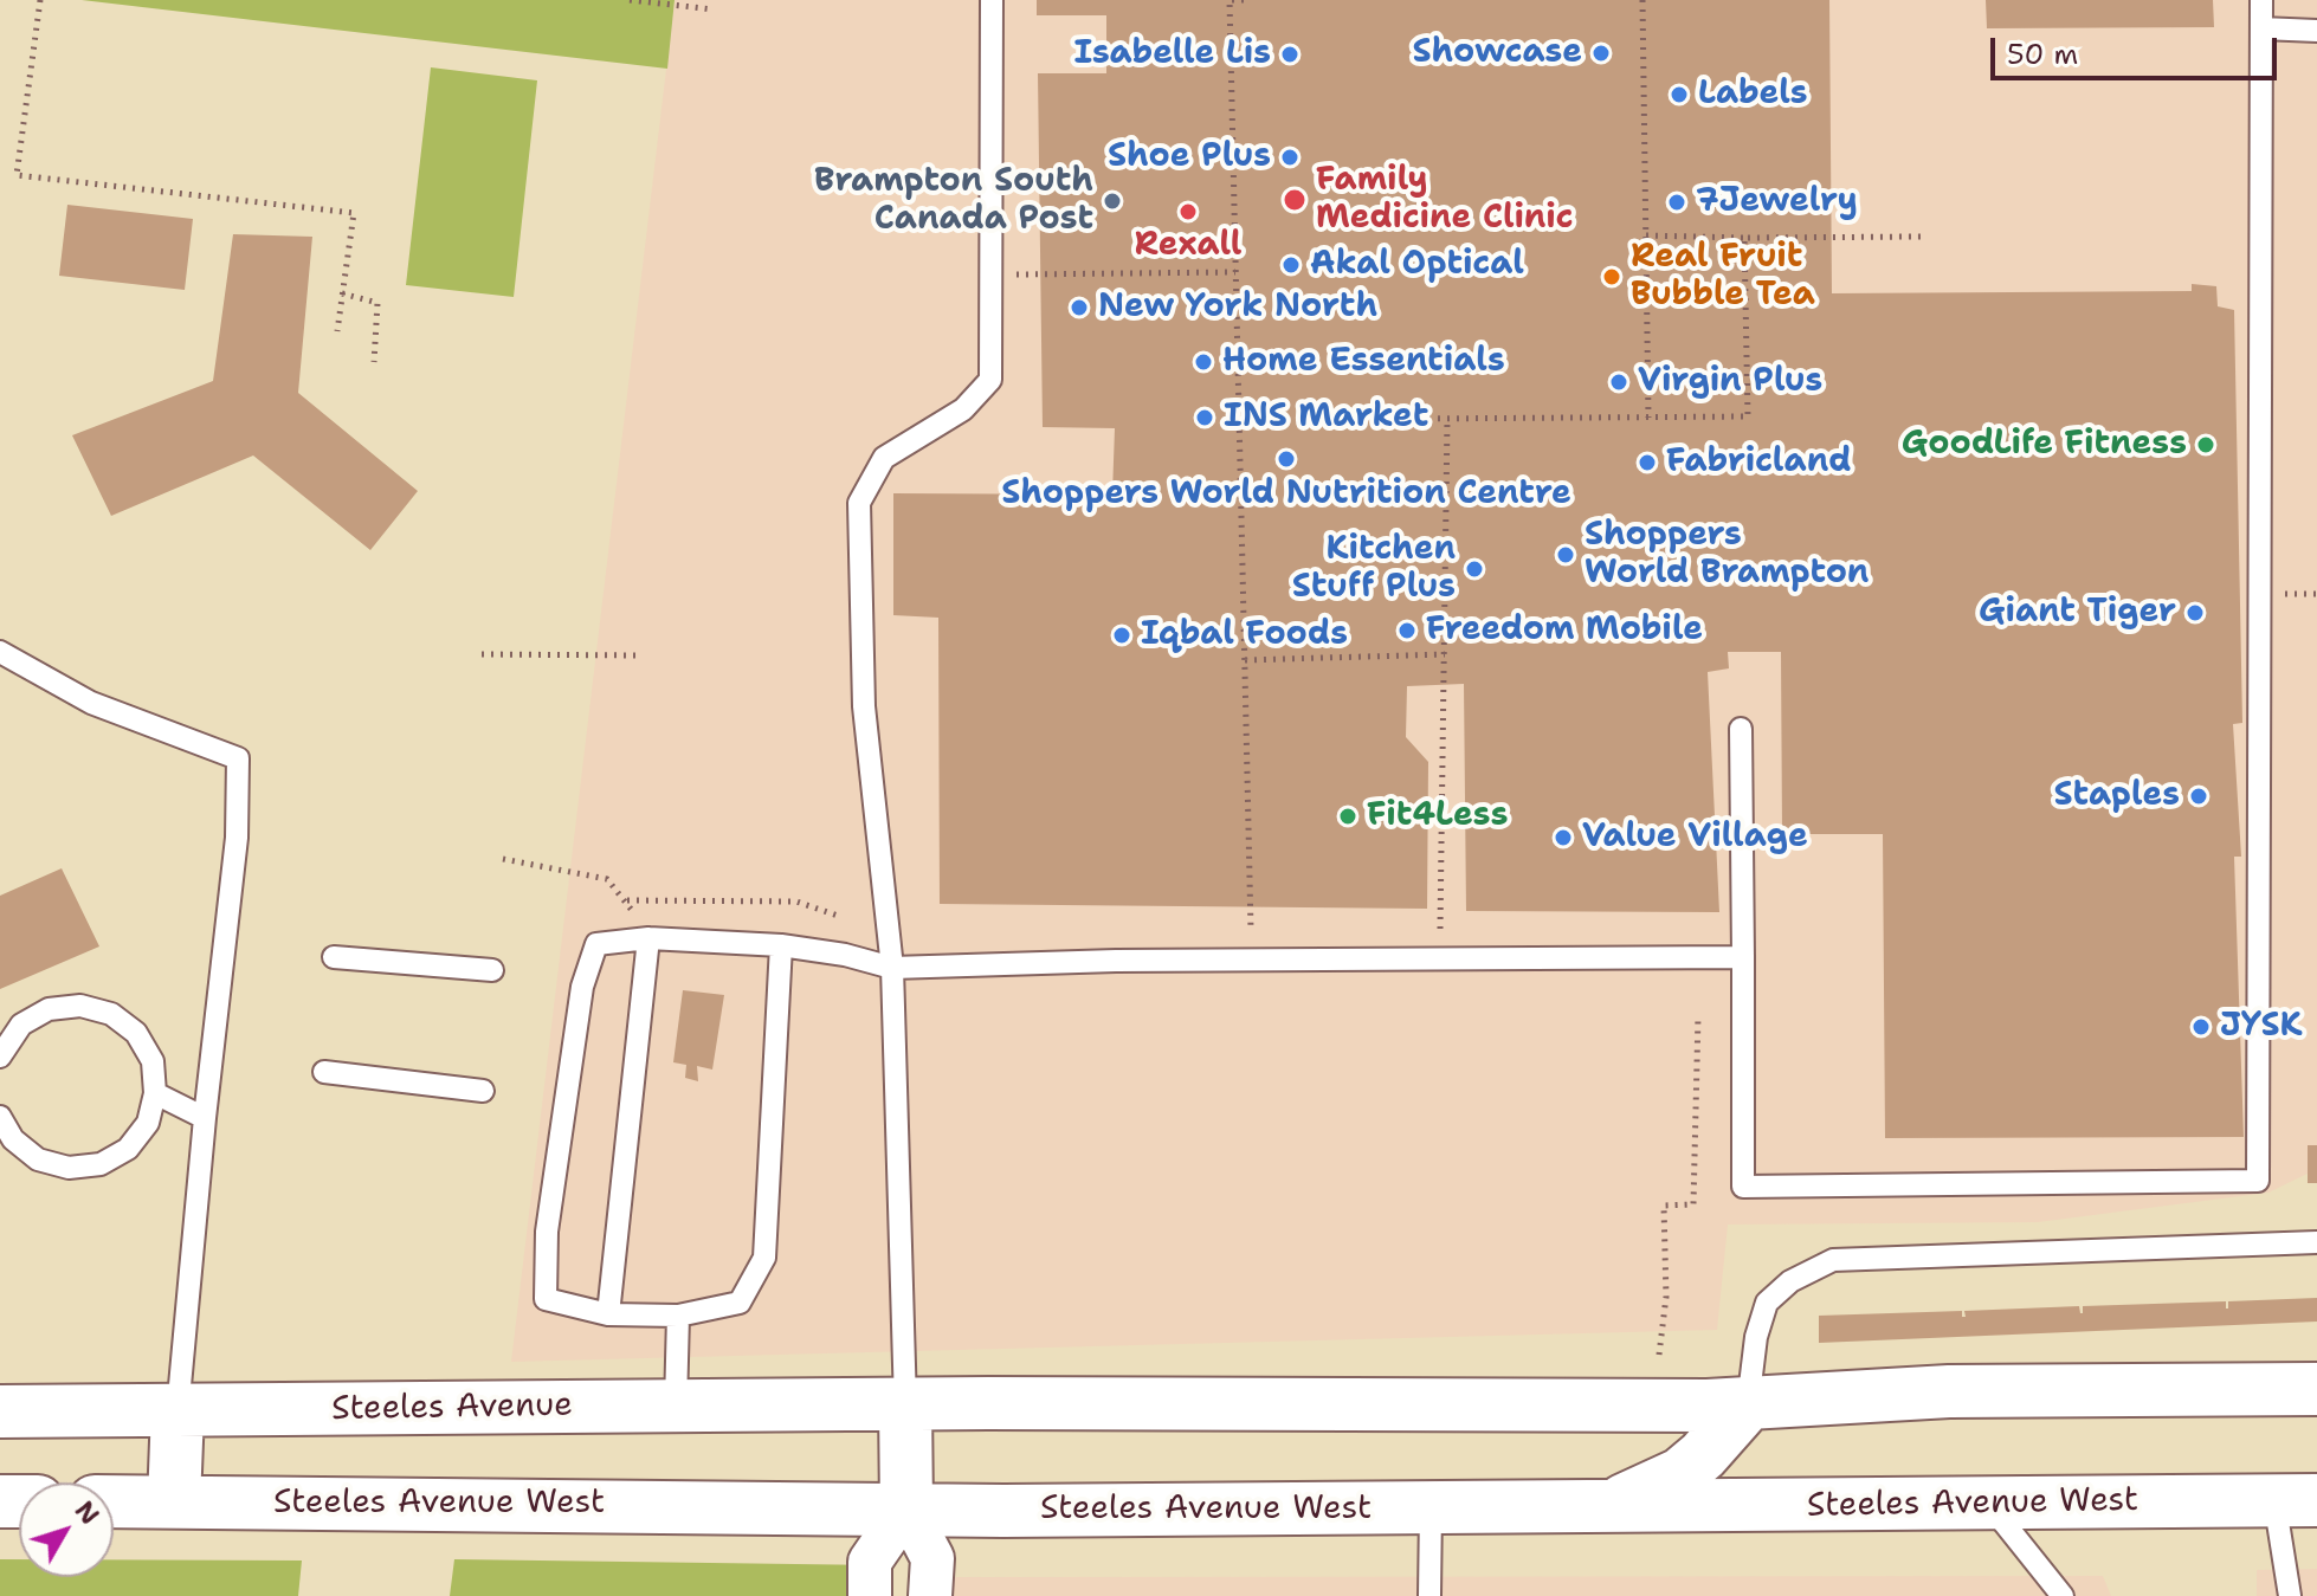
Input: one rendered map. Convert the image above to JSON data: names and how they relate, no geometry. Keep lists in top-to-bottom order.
{
  "streets": {
    "main road": ["Steeles Avenue", "Steeles Avenue West"]
  },
  "places": [
    "Showcase",
    "Isabelle Lis",
    "Labels",
    "Shoe Plus",
    "Family Medicine Clinic",
    "Brampton South Canada Post",
    "7Jewelry",
    "Rexall",
    "Akal Optical",
    "Real Fruit Bubble Tea",
    "New York North",
    "Home Essentials",
    "Virgin Plus",
    "INS Market",
    "GoodLife Fitness",
    "Shoppers World Nutrition Centre",
    "Fabricland",
    "Shoppers World Brampton",
    "Kitchen Stuff Plus",
    "Giant Tiger",
    "Freedom Mobile",
    "Iqbal Foods",
    "Staples",
    "Fit4Less",
    "Value Village",
    "JYSK"
  ],
  "scale_bar": "50 m",
  "north": "top right"
}
